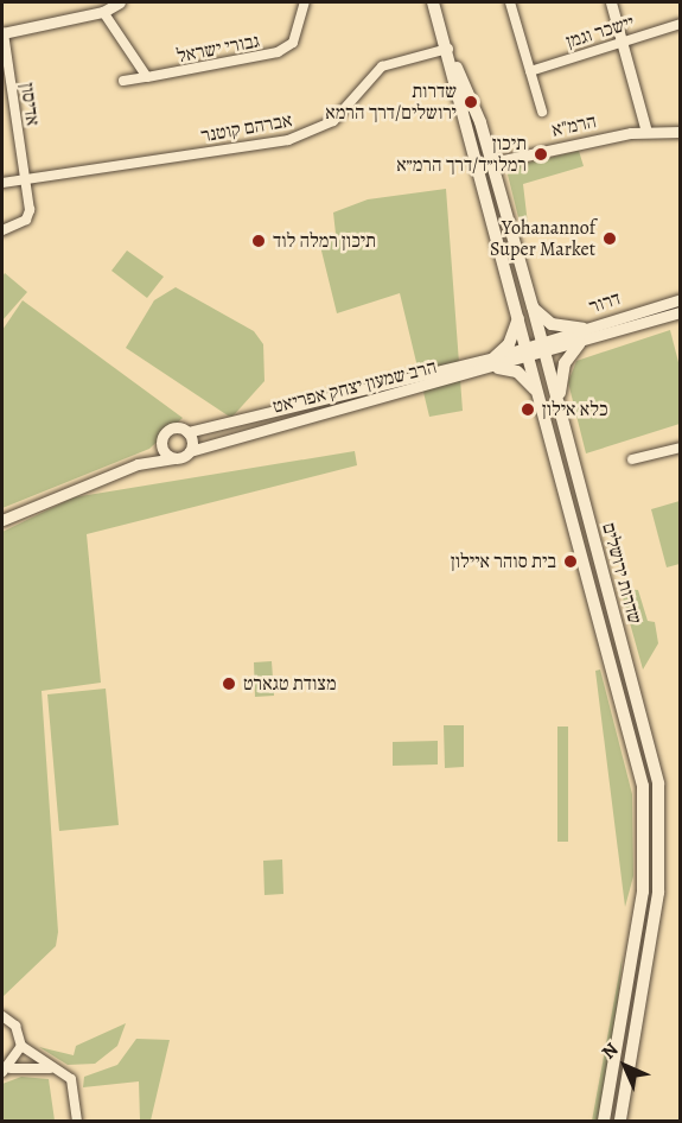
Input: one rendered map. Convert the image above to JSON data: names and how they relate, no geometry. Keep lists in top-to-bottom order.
{
  "streets": {
    "main road": ["שדרות ירושלים"],
    "street": [
      "יישכר וגמן",
      "גבורי ישראל",
      "אדיסון",
      "הרמ\"א",
      "אברהם קוטנר",
      "דרור",
      "הרב שמעון יצחק אפריאט"
    ]
  },
  "crossings": [
    ["אדיסון", "אברהם קוטנר"],
    ["הרמ\"א", "שדרות ירושלים"],
    ["אברהם קוטנר", "שדרות ירושלים"],
    ["דרור", "הרב שמעון יצחק אפריאט"],
    ["דרור", "שדרות ירושלים"],
    ["הרב שמעון יצחק אפריאט", "שדרות ירושלים"]
  ],
  "places": [
    "שדרות ירושלים/דרך הרמא",
    "תיכון רמלו״ד/דרך הרמ״א",
    "Yohanannof Super Market",
    "תיכון רמלה לוד",
    "כלא אילון",
    "בית סוהר איילון",
    "מצודת טגארט"
  ],
  "north": "top left"
}
